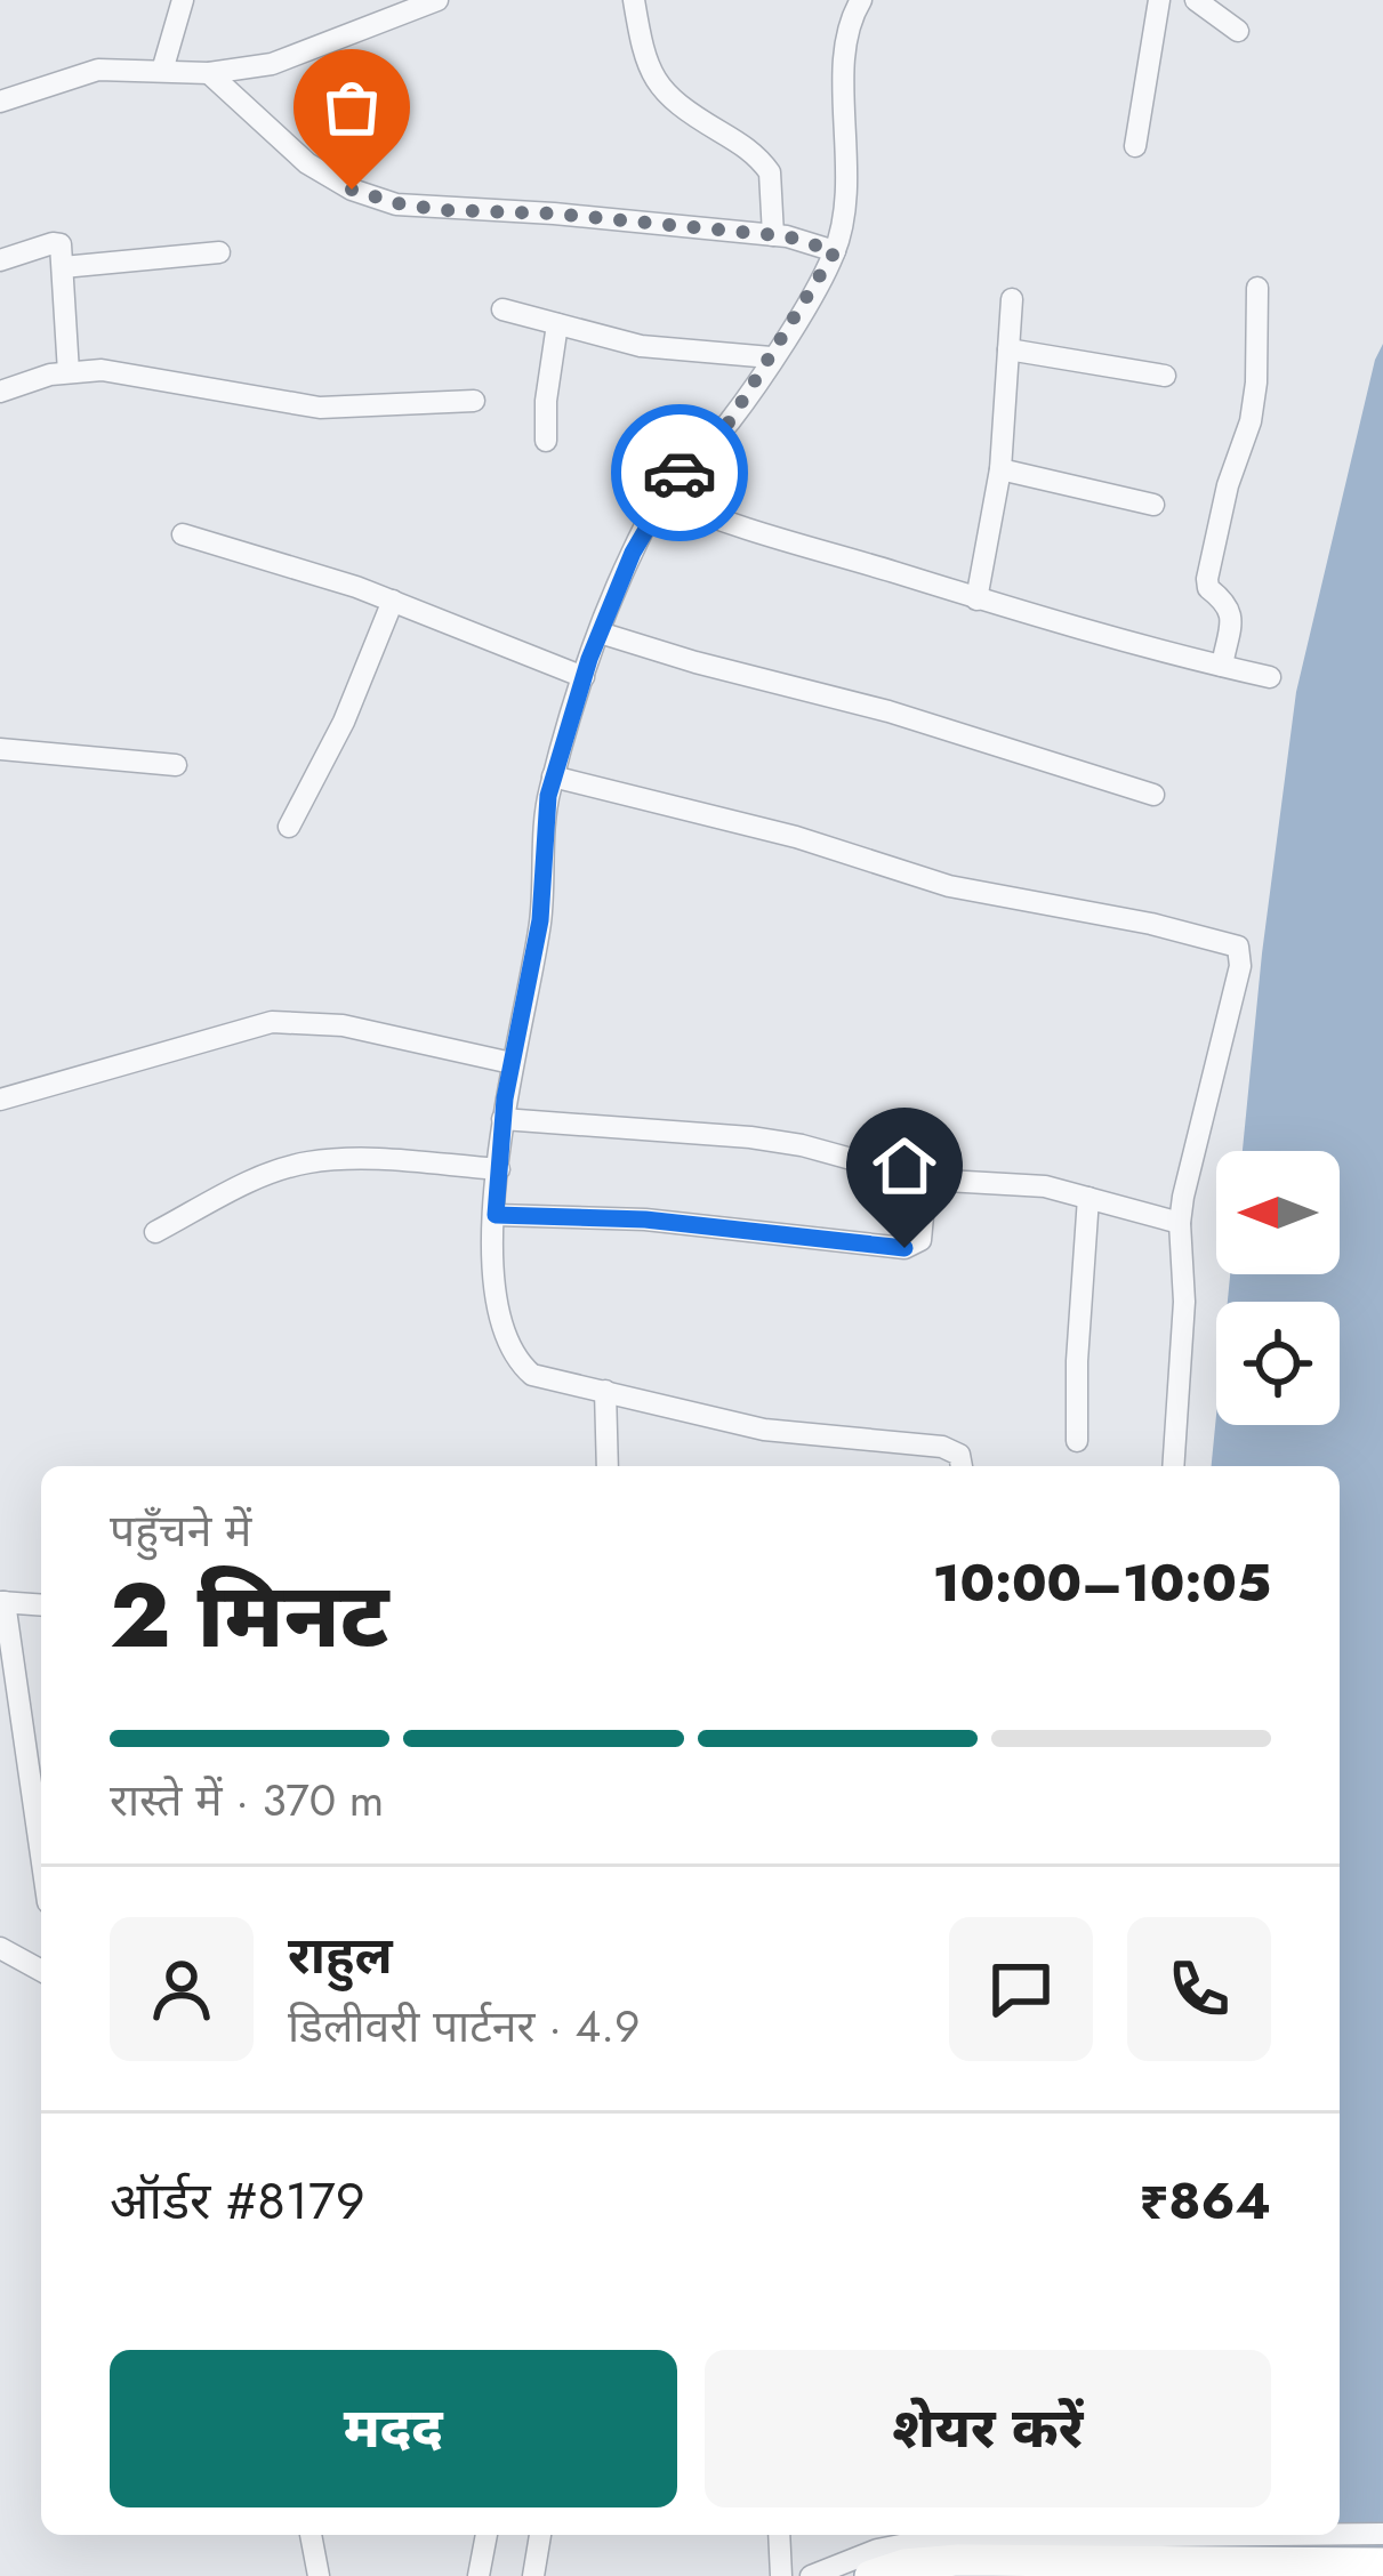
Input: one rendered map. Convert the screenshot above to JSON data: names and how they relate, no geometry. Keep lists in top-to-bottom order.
{
  "north": "left",
  "page": {
    "heading": ["2 मिनट", "पहुँचने में", "10:00–10:05"],
    "panel": [
      "राहुल",
      "डिलीवरी पार्टनर · 4.9",
      "ऑर्डर #8179",
      "₹864"
    ],
    "bar": "रास्ते में · 370 m",
    "buttons": ["मदद", "शेयर करें"]
  }
}
